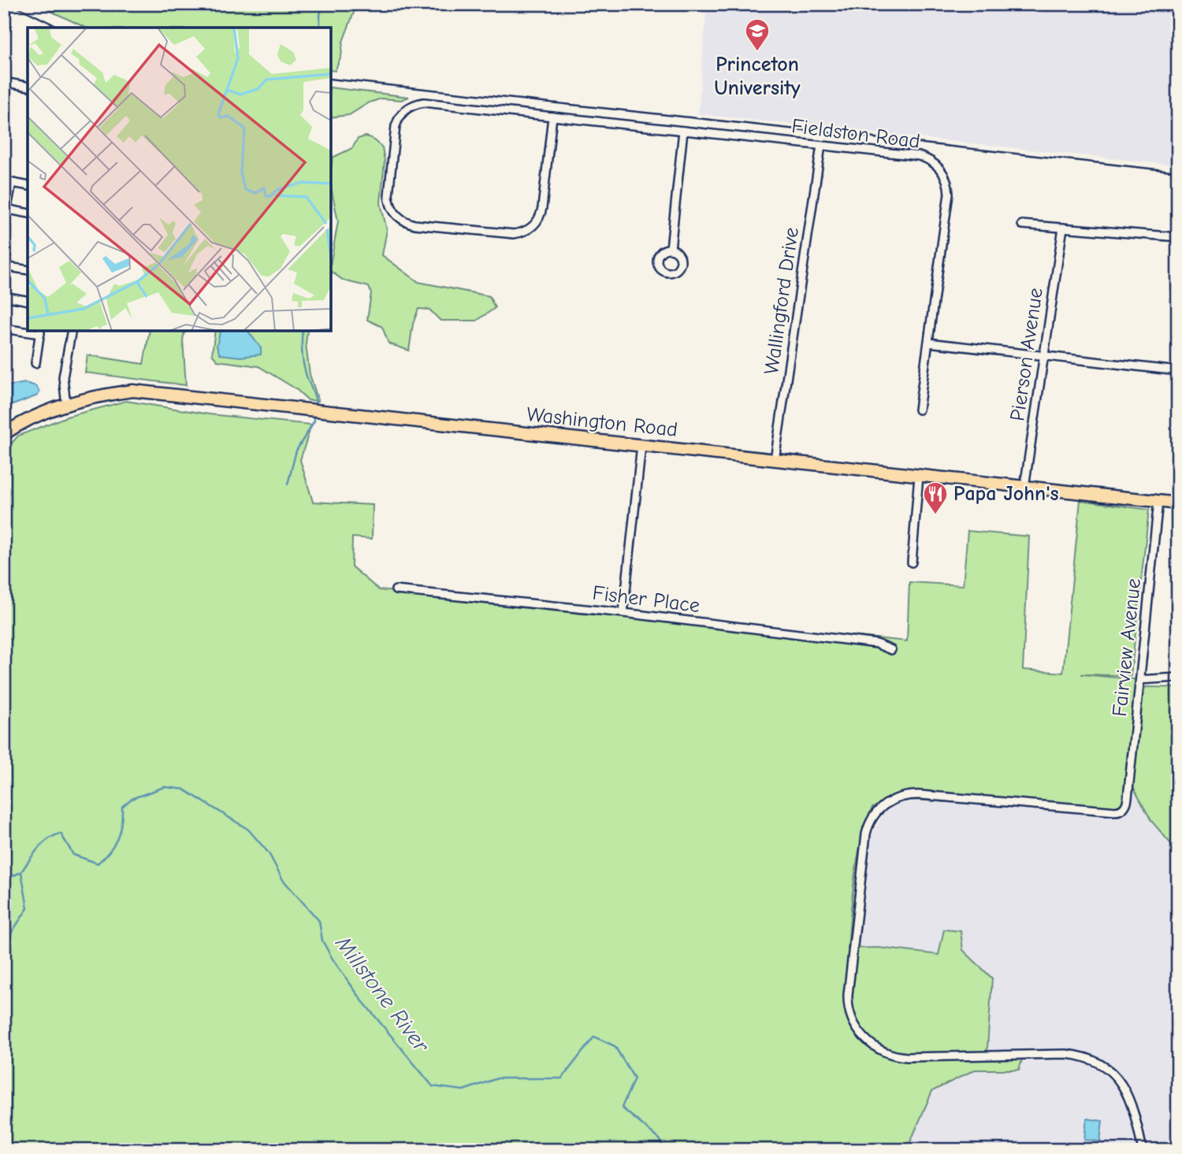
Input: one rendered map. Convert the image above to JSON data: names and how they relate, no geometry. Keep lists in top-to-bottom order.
{
  "streets": {
    "main road": ["Washington Road"],
    "street": [
      "Fieldston Road",
      "Wallingford Drive",
      "Pierson Avenue",
      "Fisher Place",
      "Fairview Avenue"
    ]
  },
  "crossings": [
    ["Fieldston Road", "Wallingford Drive"],
    ["Wallingford Drive", "Washington Road"],
    ["Pierson Avenue", "Washington Road"],
    ["Washington Road", "Fairview Avenue"]
  ],
  "water": ["Millstone River"],
  "places": {
    "school or university": ["Princeton University"],
    "restaurant": ["Papa John's"]
  }
}
